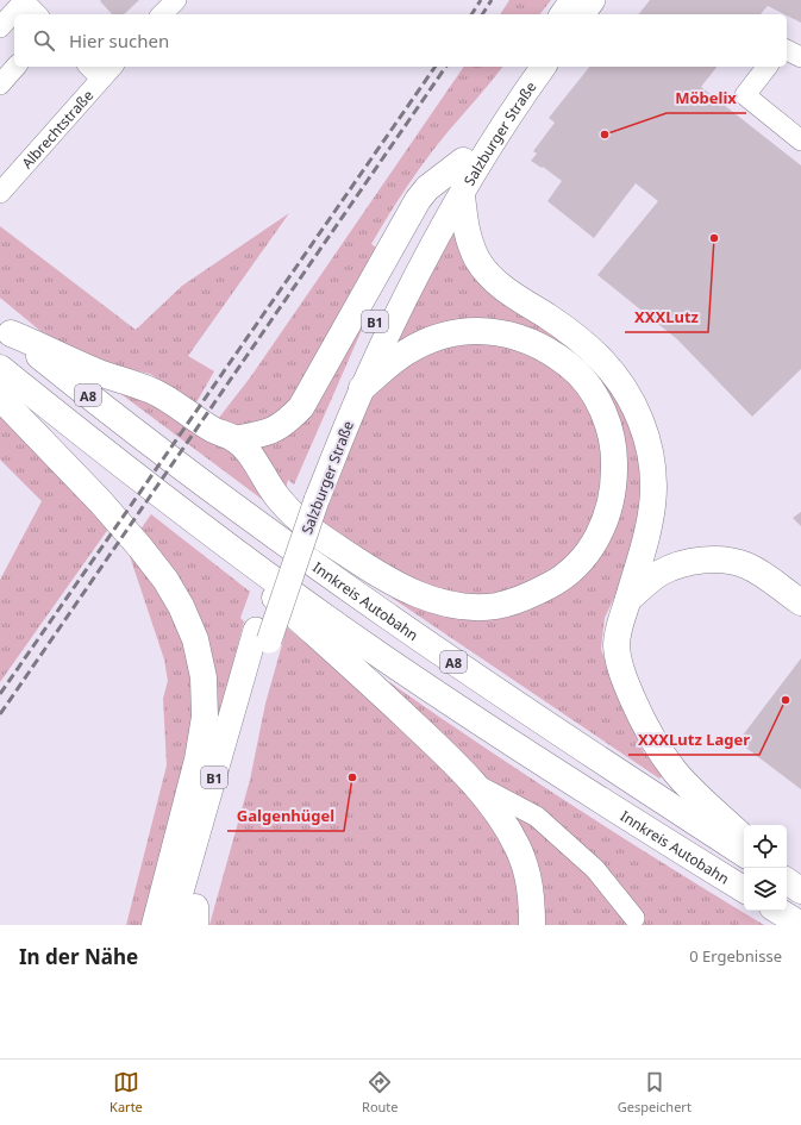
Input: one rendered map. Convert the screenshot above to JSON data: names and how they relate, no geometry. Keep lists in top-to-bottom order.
{
  "streets": {
    "highway": ["A8", "Innkreis Autobahn"],
    "main road": ["Salzburger Straße", "B1"],
    "street": ["Albrechtstraße"]
  },
  "places": [
    "Möbelix",
    "XXXLutz",
    "XXXLutz Lager",
    "Galgenhügel"
  ],
  "page": {
    "search": "Hier suchen",
    "heading": ["In der Nähe", "0 Ergebnisse"],
    "nav": ["Karte", "Route", "Gespeichert"]
  }
}
